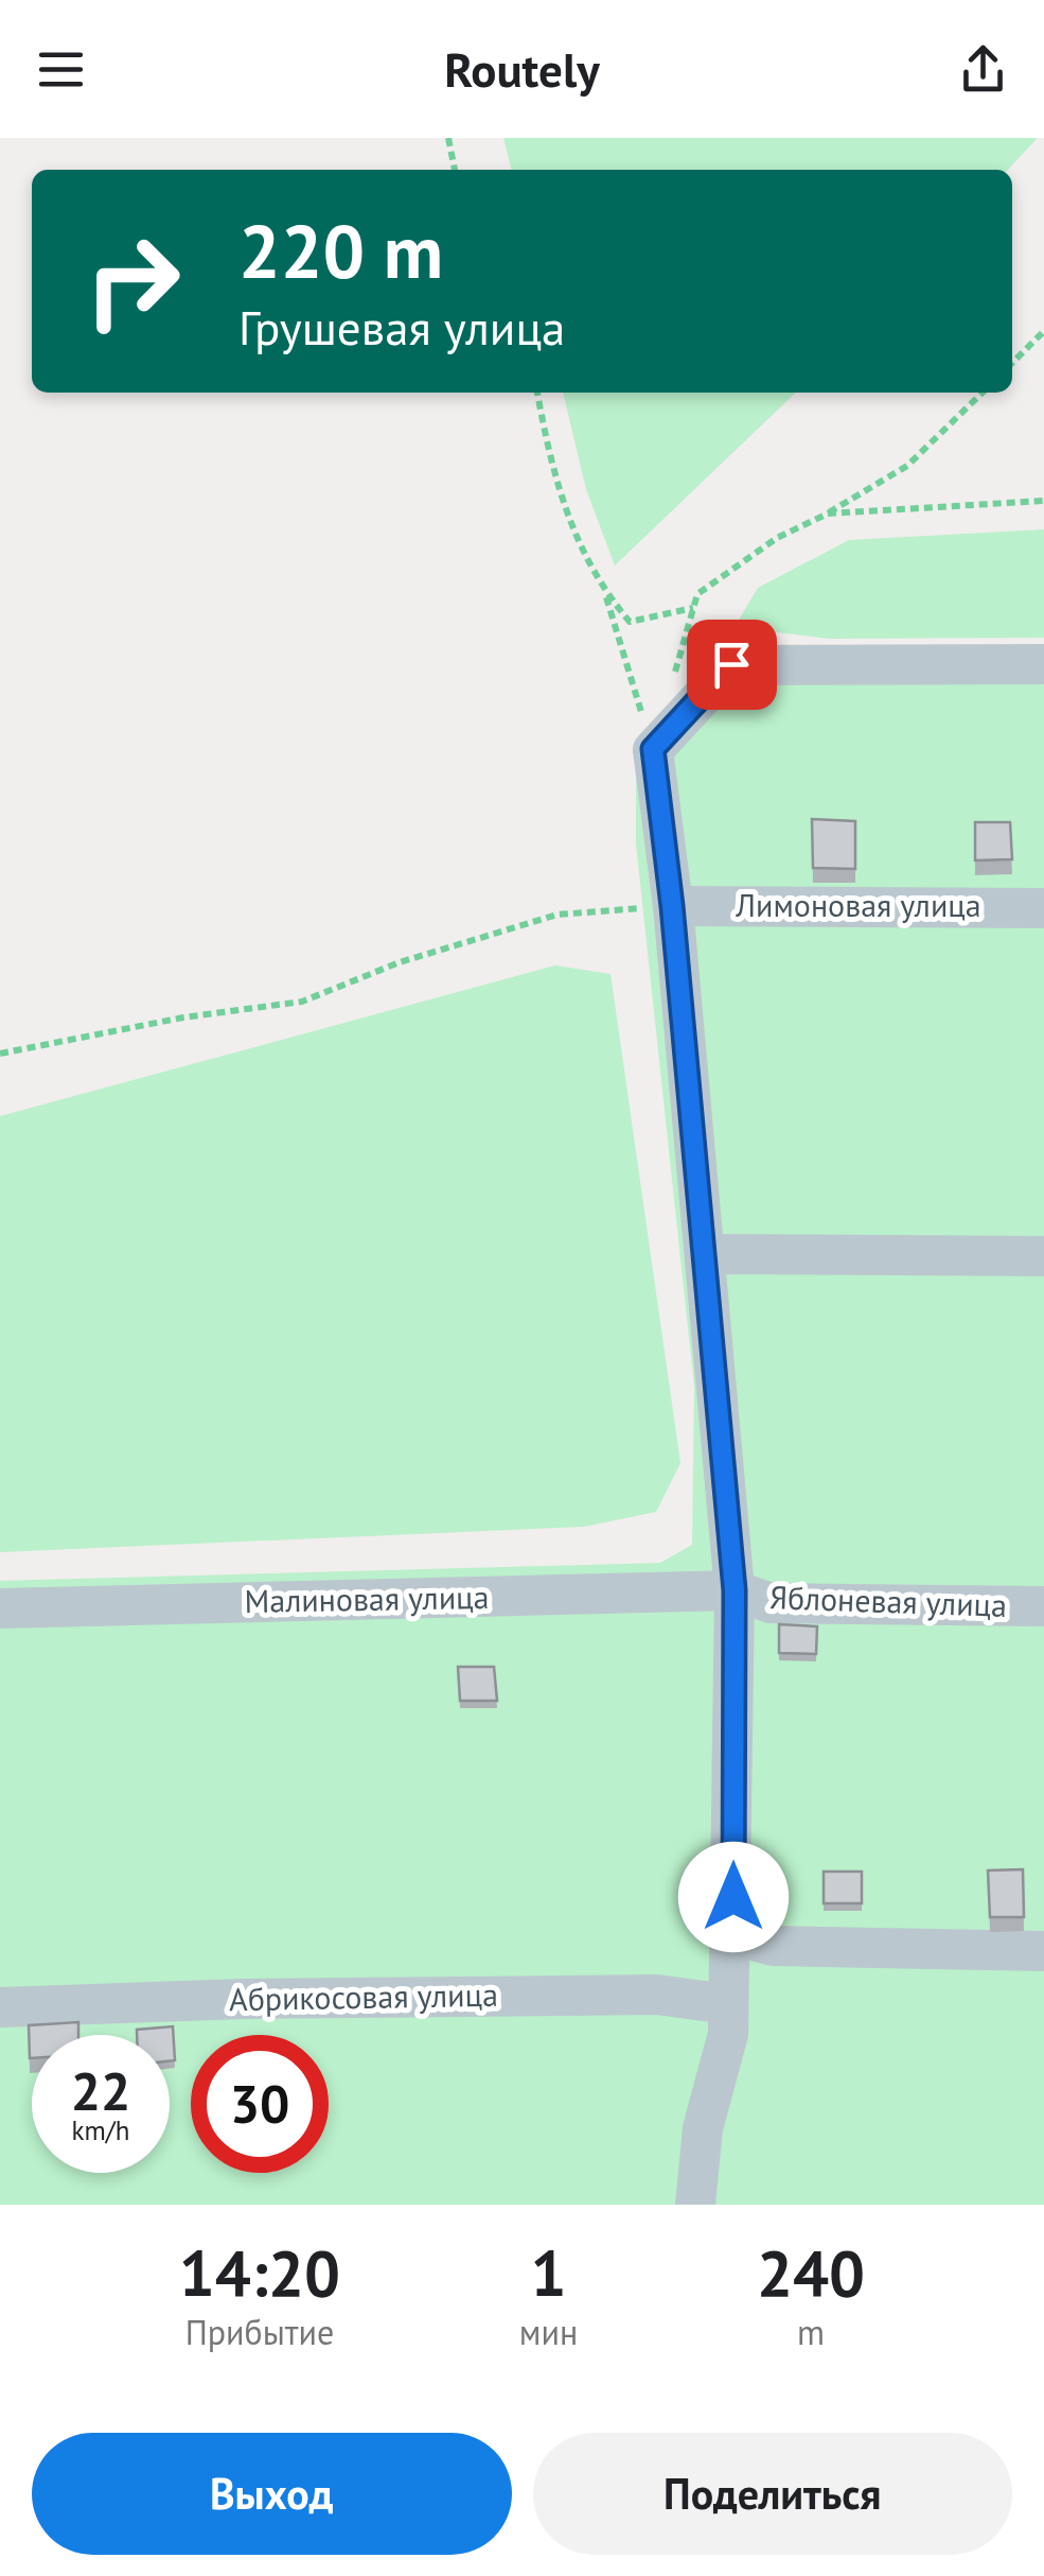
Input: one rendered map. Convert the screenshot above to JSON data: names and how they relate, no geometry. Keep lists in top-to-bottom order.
{
  "streets": {
    "street": [
      "Лимоновая улица",
      "Малиновая улица",
      "Яблоневая улица",
      "Абрикосовая улица"
    ]
  },
  "crossings": [
    ["Малиновая улица", "Яблоневая улица"]
  ],
  "page": {
    "header": "Routely",
    "turn": ["220 m", "Грушевая улица"],
    "speed": "22 km/h",
    "limit": "30",
    "eta": [
      "14:20",
      "Прибытие",
      "1",
      "мин",
      "240",
      "m"
    ],
    "buttons": ["Выход", "Поделиться"]
  }
}
